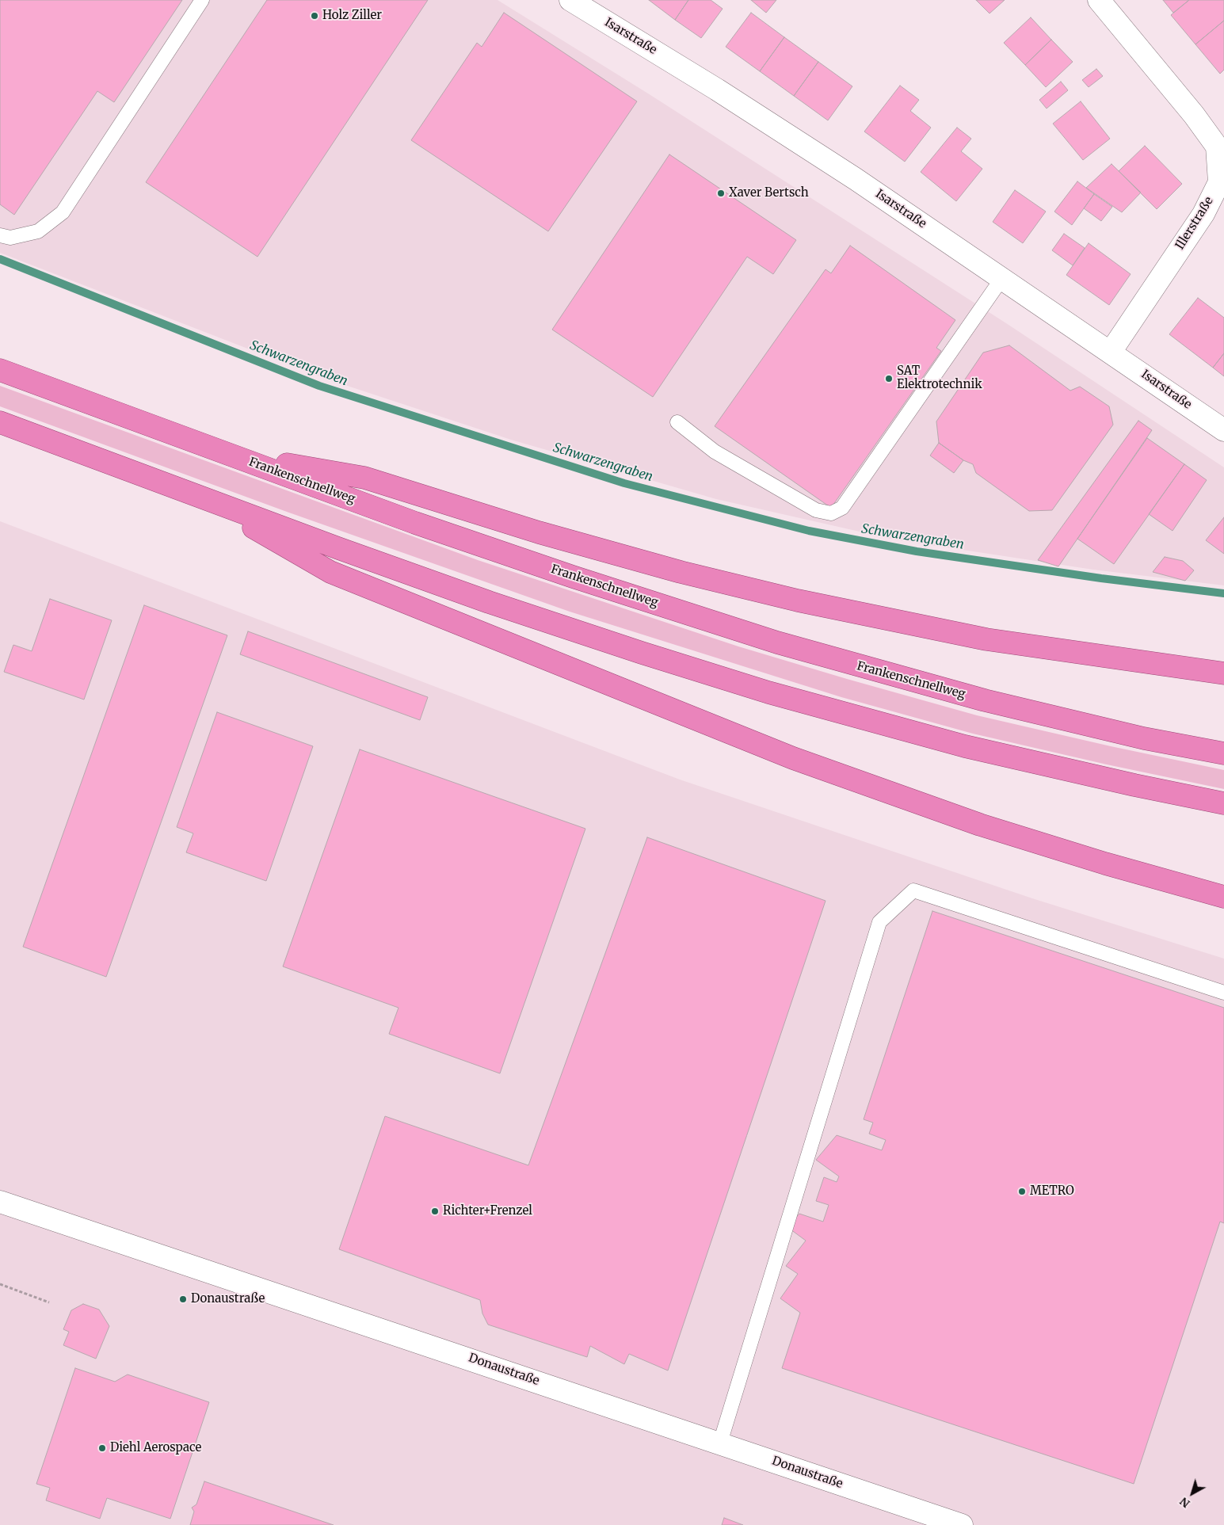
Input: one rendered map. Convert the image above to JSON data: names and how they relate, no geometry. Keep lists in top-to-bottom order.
{
  "streets": {
    "highway": ["Frankenschnellweg"],
    "street": ["Isarstraße", "Illerstraße", "Donaustraße"]
  },
  "crossings": [
    ["Isarstraße", "Illerstraße"]
  ],
  "water": ["Schwarzengraben"],
  "places": [
    "Holz Ziller",
    "Xaver Bertsch",
    "SAT Elektrotechnik",
    "METRO",
    "Richter+Frenzel",
    "Donaustraße",
    "Diehl Aerospace"
  ],
  "north": "bottom left"
}
